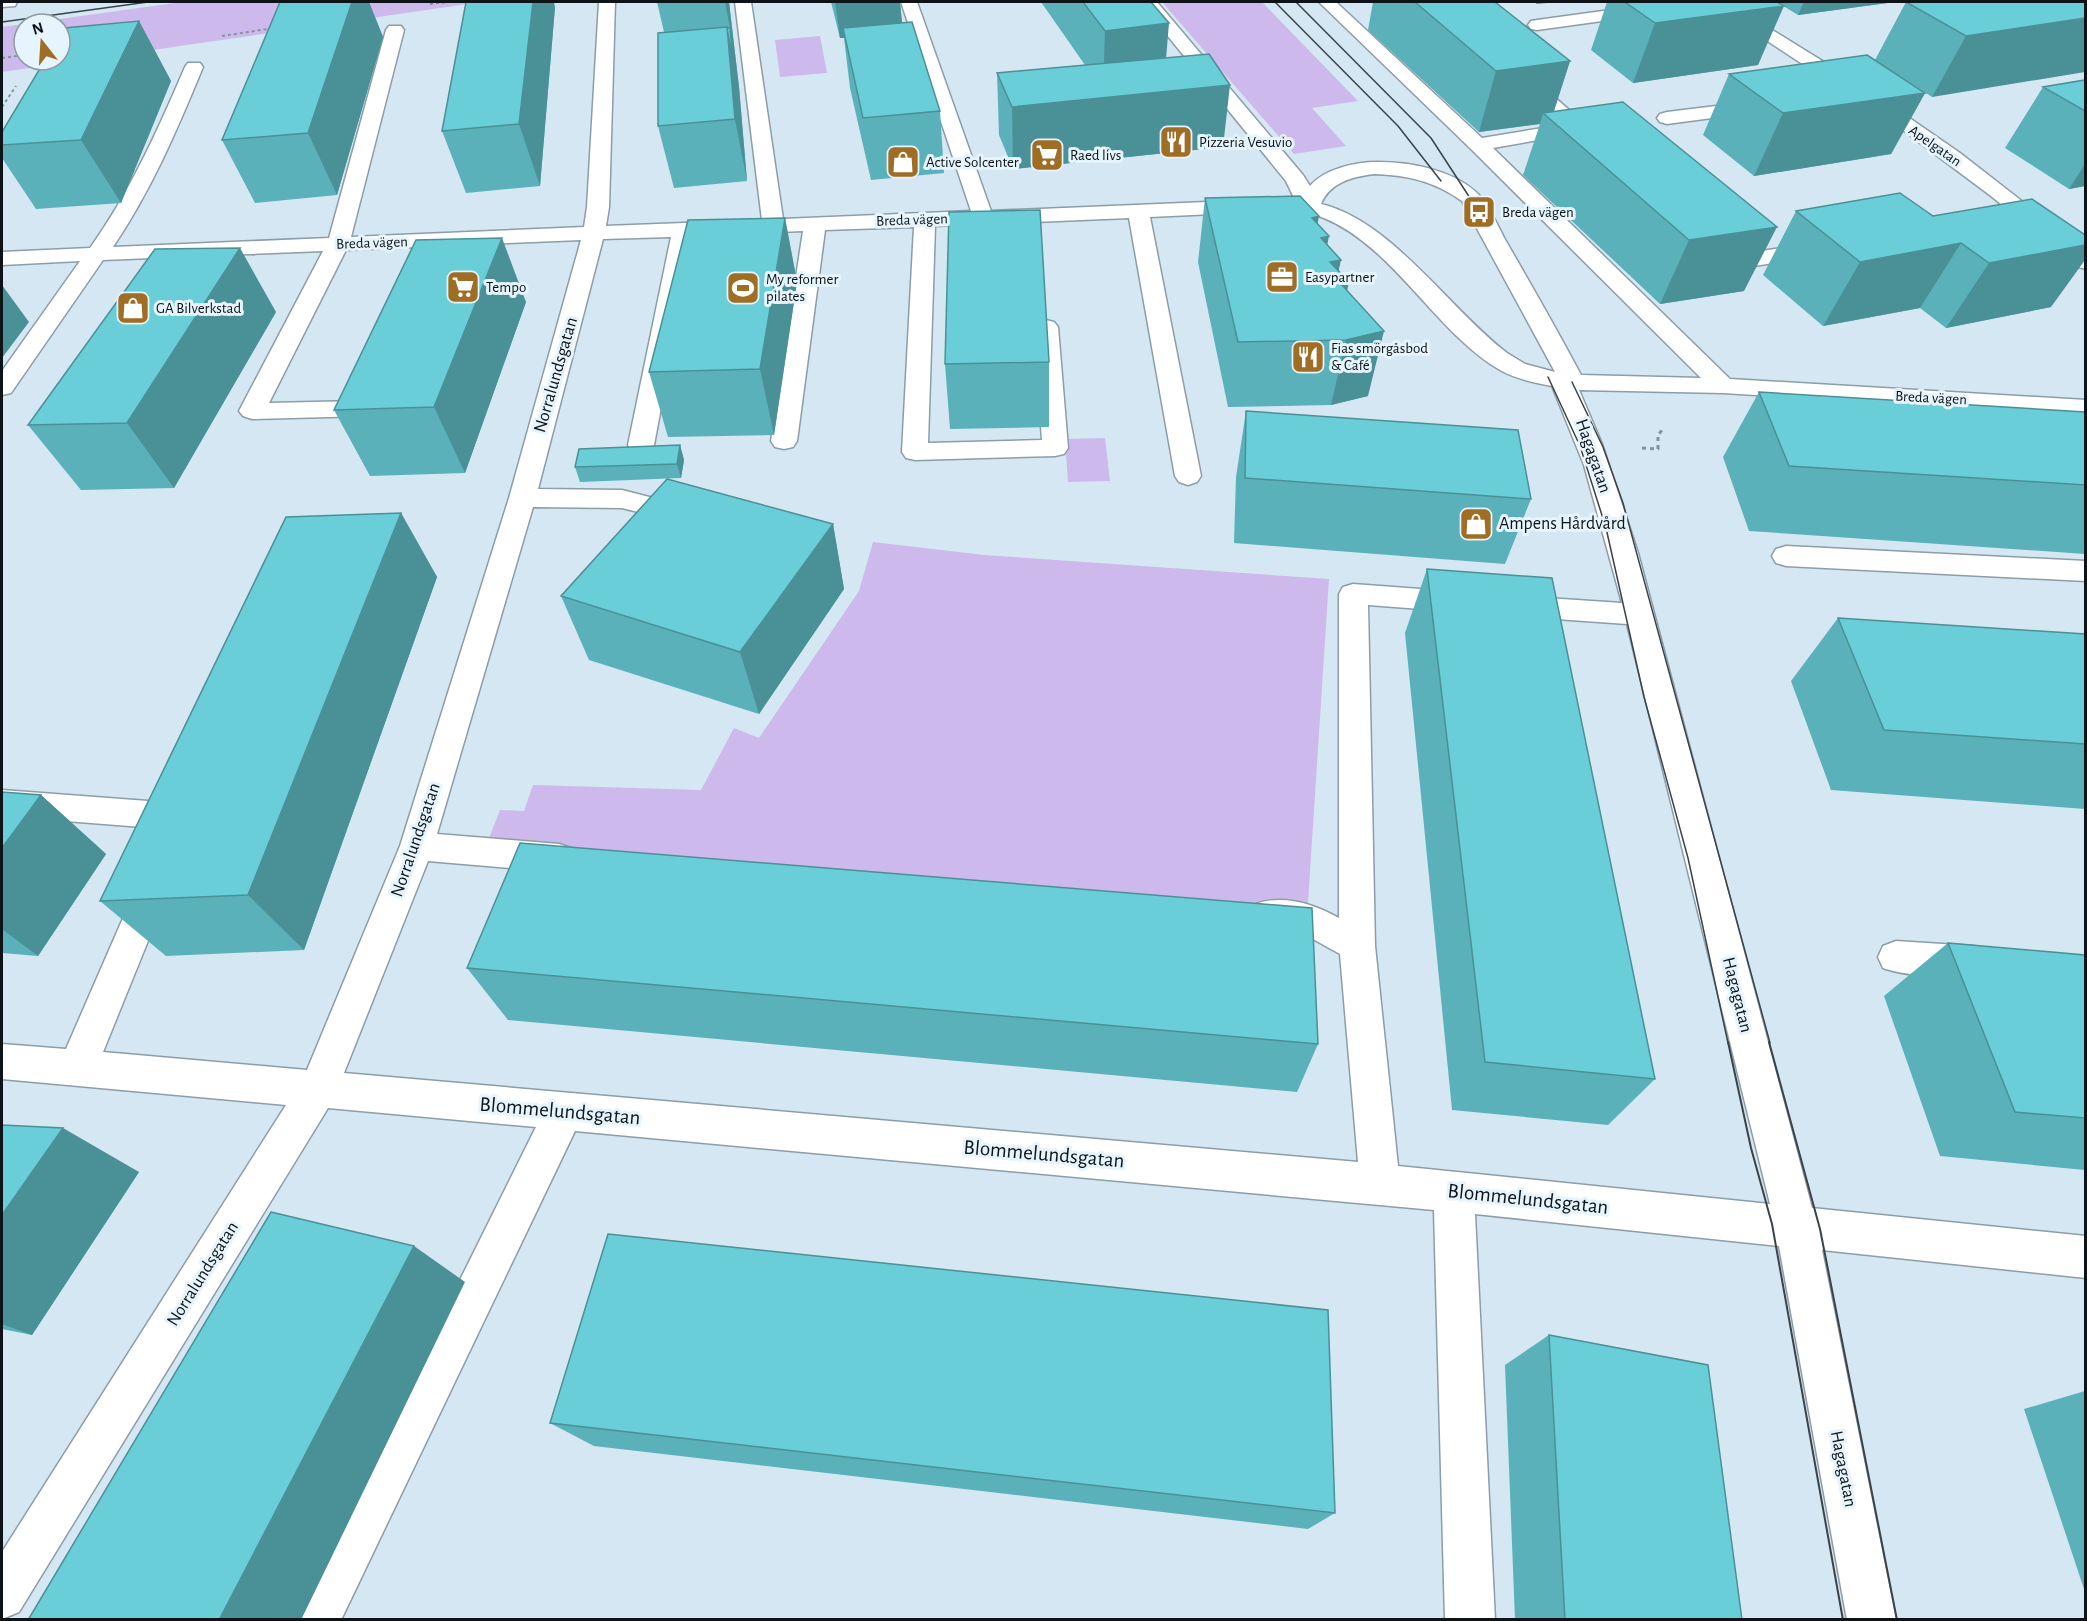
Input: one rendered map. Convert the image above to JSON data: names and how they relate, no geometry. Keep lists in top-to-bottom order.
{
  "streets": {
    "street": [
      "Apelgatan",
      "Breda vägen",
      "Norralundsgatan",
      "Hagagatan",
      "Blommelundsgatan"
    ]
  },
  "crossings": [
    ["Breda vägen", "Norralundsgatan"],
    ["Breda vägen", "Hagagatan"],
    ["Norralundsgatan", "Blommelundsgatan"],
    ["Hagagatan", "Blommelundsgatan"]
  ],
  "places": {
    "restaurant": ["Pizzeria Vesuvio", "Fias smörgåsbod & Café"],
    "supermarket": ["Raed livs", "Tempo"],
    "shop": ["Active Solcenter", "GA Bilverkstad", "Ampens Hårdvård"],
    "bus stop": ["Breda vägen"],
    "office": ["Easypartner"],
    "sports": ["My reformer pilates"]
  },
  "north": "top"
}
